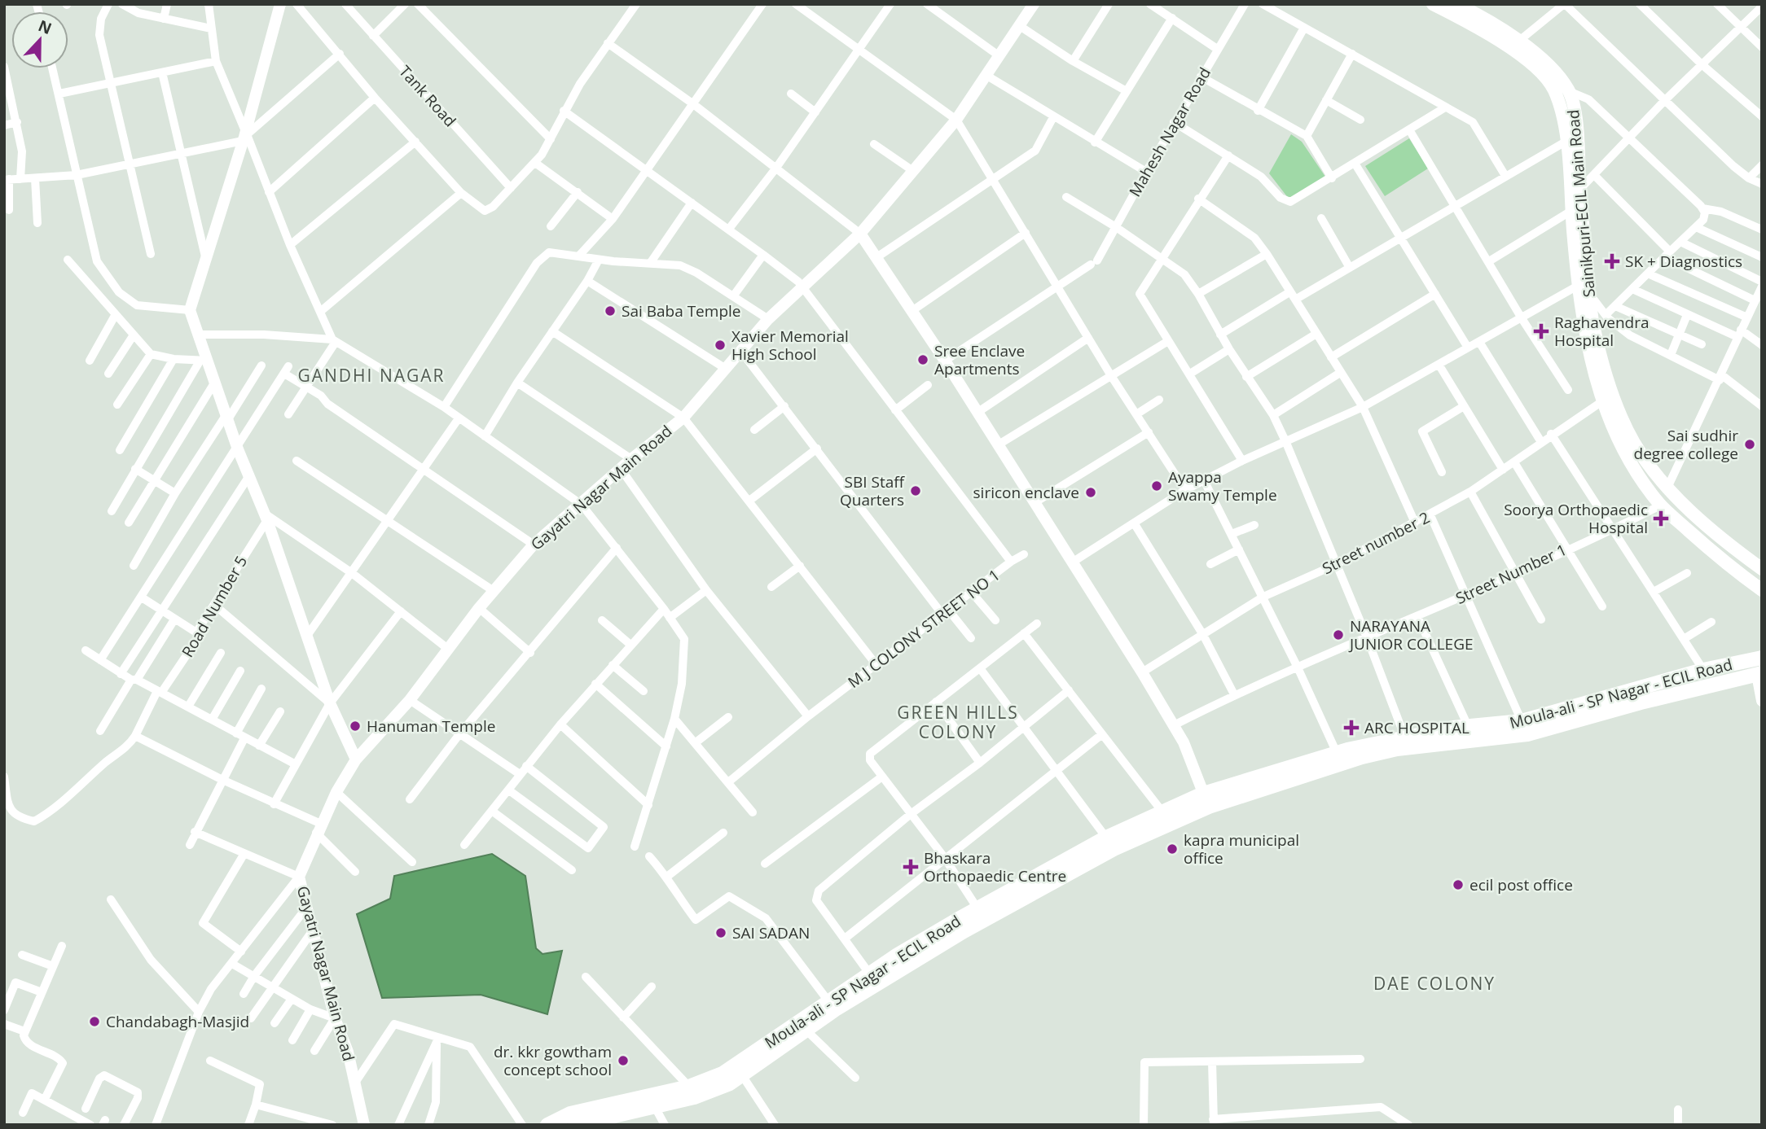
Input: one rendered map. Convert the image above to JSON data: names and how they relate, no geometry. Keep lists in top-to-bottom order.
{
  "streets": {
    "main road": ["Sainikpuri-ECIL Main Road", "Moula-ali - SP Nagar - ECIL Road"],
    "street": [
      "Tank Road",
      "Mahesh Nagar Road",
      "Gayatri Nagar Main Road",
      "Street number 2",
      "Street Number 1",
      "Road Number 5",
      "M J COLONY STREET NO 1"
    ]
  },
  "crossings": [
    ["Sainikpuri-ECIL Main Road", "Street number 2"],
    ["Sainikpuri-ECIL Main Road", "Street Number 1"],
    ["Gayatri Nagar Main Road", "M J COLONY STREET NO 1"]
  ],
  "districts": ["GANDHI NAGAR", "GREEN HILLS COLONY", "DAE COLONY"],
  "places": {
    "health": [
      "SK + Diagnostics",
      "Raghavendra Hospital",
      "Soorya Orthopaedic Hospital",
      "ARC HOSPITAL",
      "Bhaskara Orthopaedic Centre"
    ],
    "other": [
      "Sai Baba Temple",
      "Xavier Memorial High School",
      "Sree Enclave Apartments",
      "Sai sudhir degree college",
      "Ayappa Swamy Temple",
      "SBI Staff Quarters",
      "siricon enclave",
      "NARAYANA JUNIOR COLLEGE",
      "Hanuman Temple",
      "kapra municipal office",
      "ecil post office",
      "SAI SADAN",
      "Chandabagh-Masjid",
      "dr. kkr gowtham concept school"
    ]
  },
  "north": "top"
}
